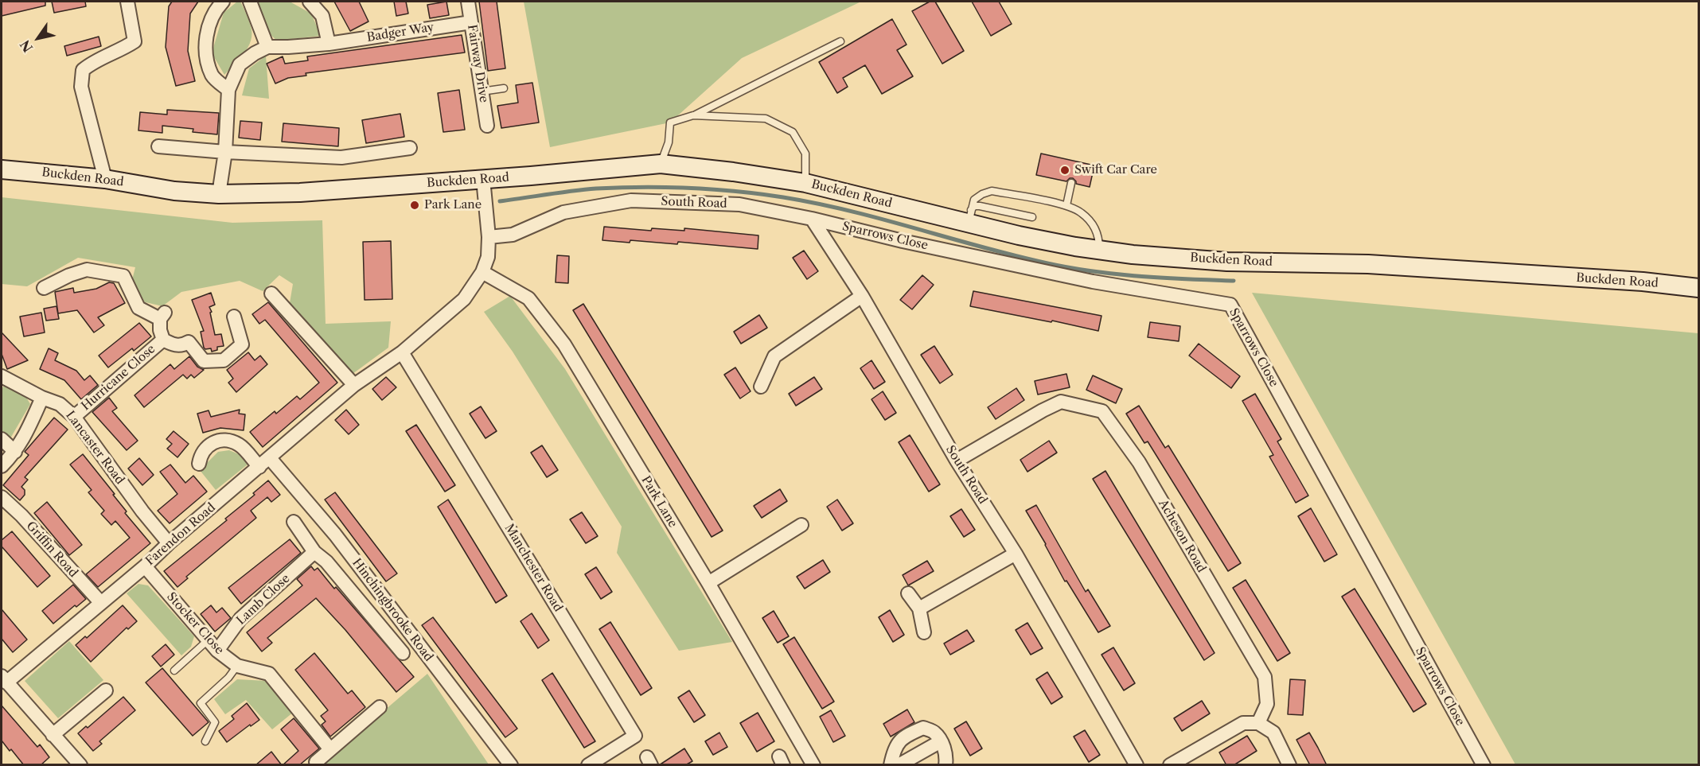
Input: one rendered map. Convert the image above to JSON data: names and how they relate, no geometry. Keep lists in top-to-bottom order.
{
  "streets": {
    "main road": ["Buckden Road"],
    "street": [
      "Badger Way",
      "Fairway Drive",
      "South Road",
      "Sparrows Close",
      "Hurricane Close",
      "Lancaster Road",
      "Park Lane",
      "Farendon Road",
      "Acheson Road",
      "Griffin Road",
      "Manchester Road",
      "Lamb Close",
      "Hinchingbrooke Road",
      "Stocker Close"
    ]
  },
  "crossings": [
    ["Badger Way", "Fairway Drive"],
    ["Badger Way", "Buckden Road"],
    ["Buckden Road", "Farendon Road"],
    ["South Road", "Sparrows Close"],
    ["South Road", "Farendon Road"],
    ["South Road", "Acheson Road"],
    ["Hurricane Close", "Lancaster Road"],
    ["Lancaster Road", "Farendon Road"],
    ["Park Lane", "Farendon Road"],
    ["Farendon Road", "Griffin Road"],
    ["Farendon Road", "Manchester Road"],
    ["Farendon Road", "Hinchingbrooke Road"],
    ["Farendon Road", "Stocker Close"],
    ["Lamb Close", "Stocker Close"]
  ],
  "places": ["Swift Car Care", "Park Lane"],
  "north": "bottom left"
}
